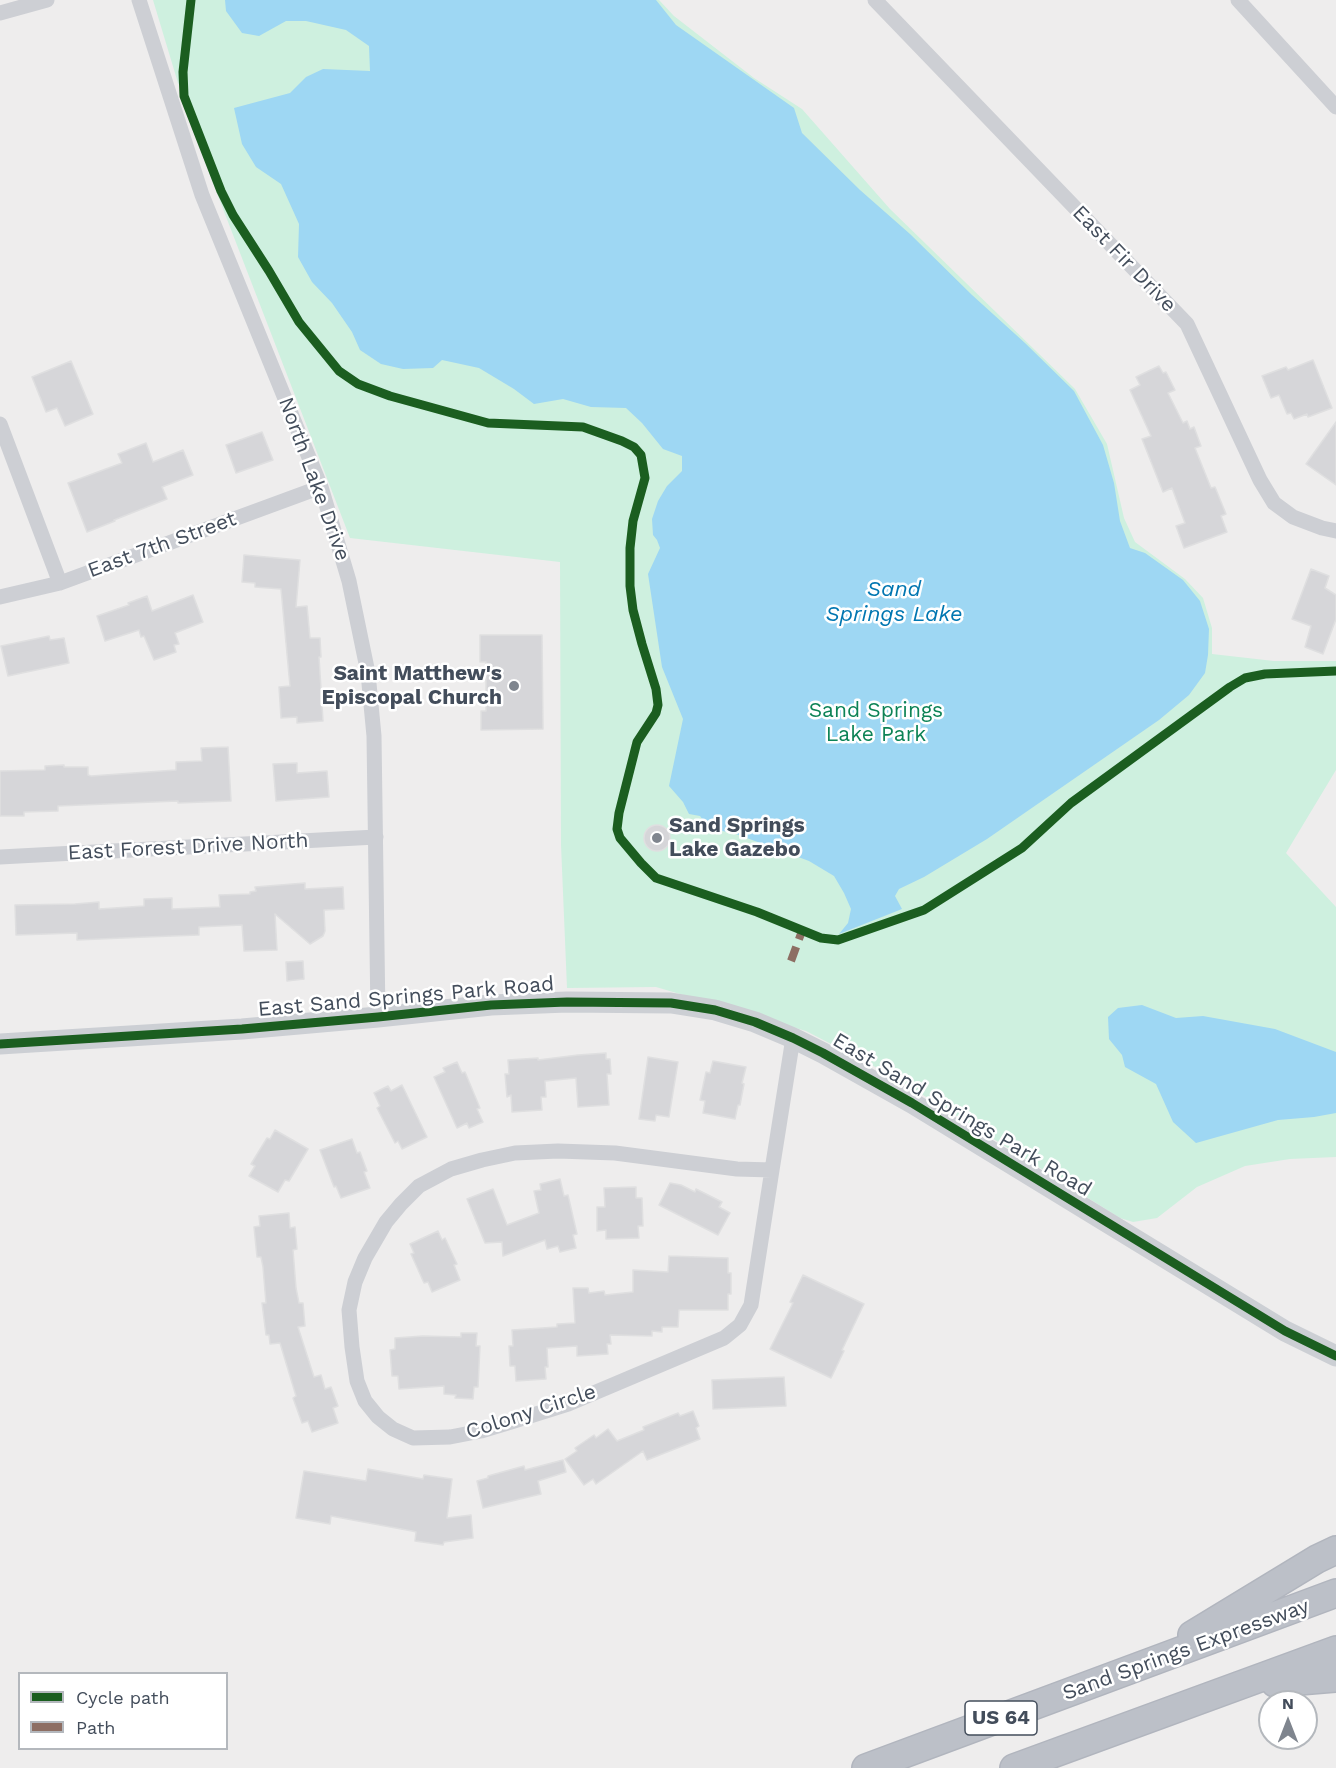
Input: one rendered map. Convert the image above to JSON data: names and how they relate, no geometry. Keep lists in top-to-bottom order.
{
  "streets": {
    "highway": ["Sand Springs Expressway", "US 64"],
    "street": [
      "East Fir Drive",
      "North Lake Drive",
      "East 7th Street",
      "East Forest Drive North",
      "East Sand Springs Park Road",
      "Colony Circle"
    ]
  },
  "crossings": [
    ["North Lake Drive", "East 7th Street"],
    ["North Lake Drive", "East Forest Drive North"],
    ["North Lake Drive", "East Sand Springs Park Road"],
    ["East Sand Springs Park Road", "Colony Circle"]
  ],
  "water": ["Sand Springs Lake"],
  "parks": ["Sand Springs Lake Park"],
  "places": ["Saint Matthew's Episcopal Church", "Sand Springs Lake Gazebo"],
  "legend": ["Cycle path", "Path"],
  "north": "top"
}
